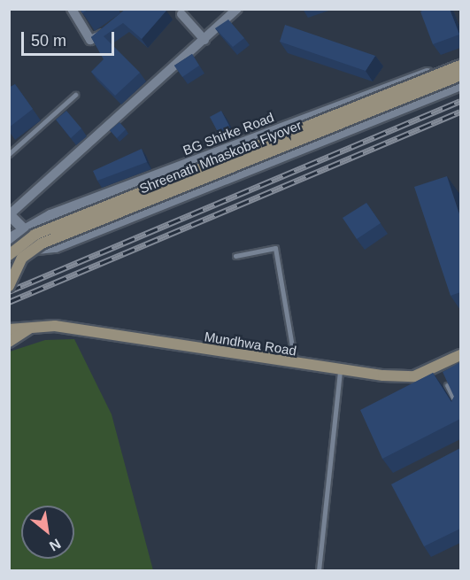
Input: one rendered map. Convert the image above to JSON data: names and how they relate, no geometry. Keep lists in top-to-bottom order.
{
  "streets": {
    "main road": ["Shreenath Mhaskoba Flyover", "Mundhwa Road"],
    "street": ["BG Shirke Road"]
  },
  "scale_bar": "50 m",
  "north": "bottom right"
}
